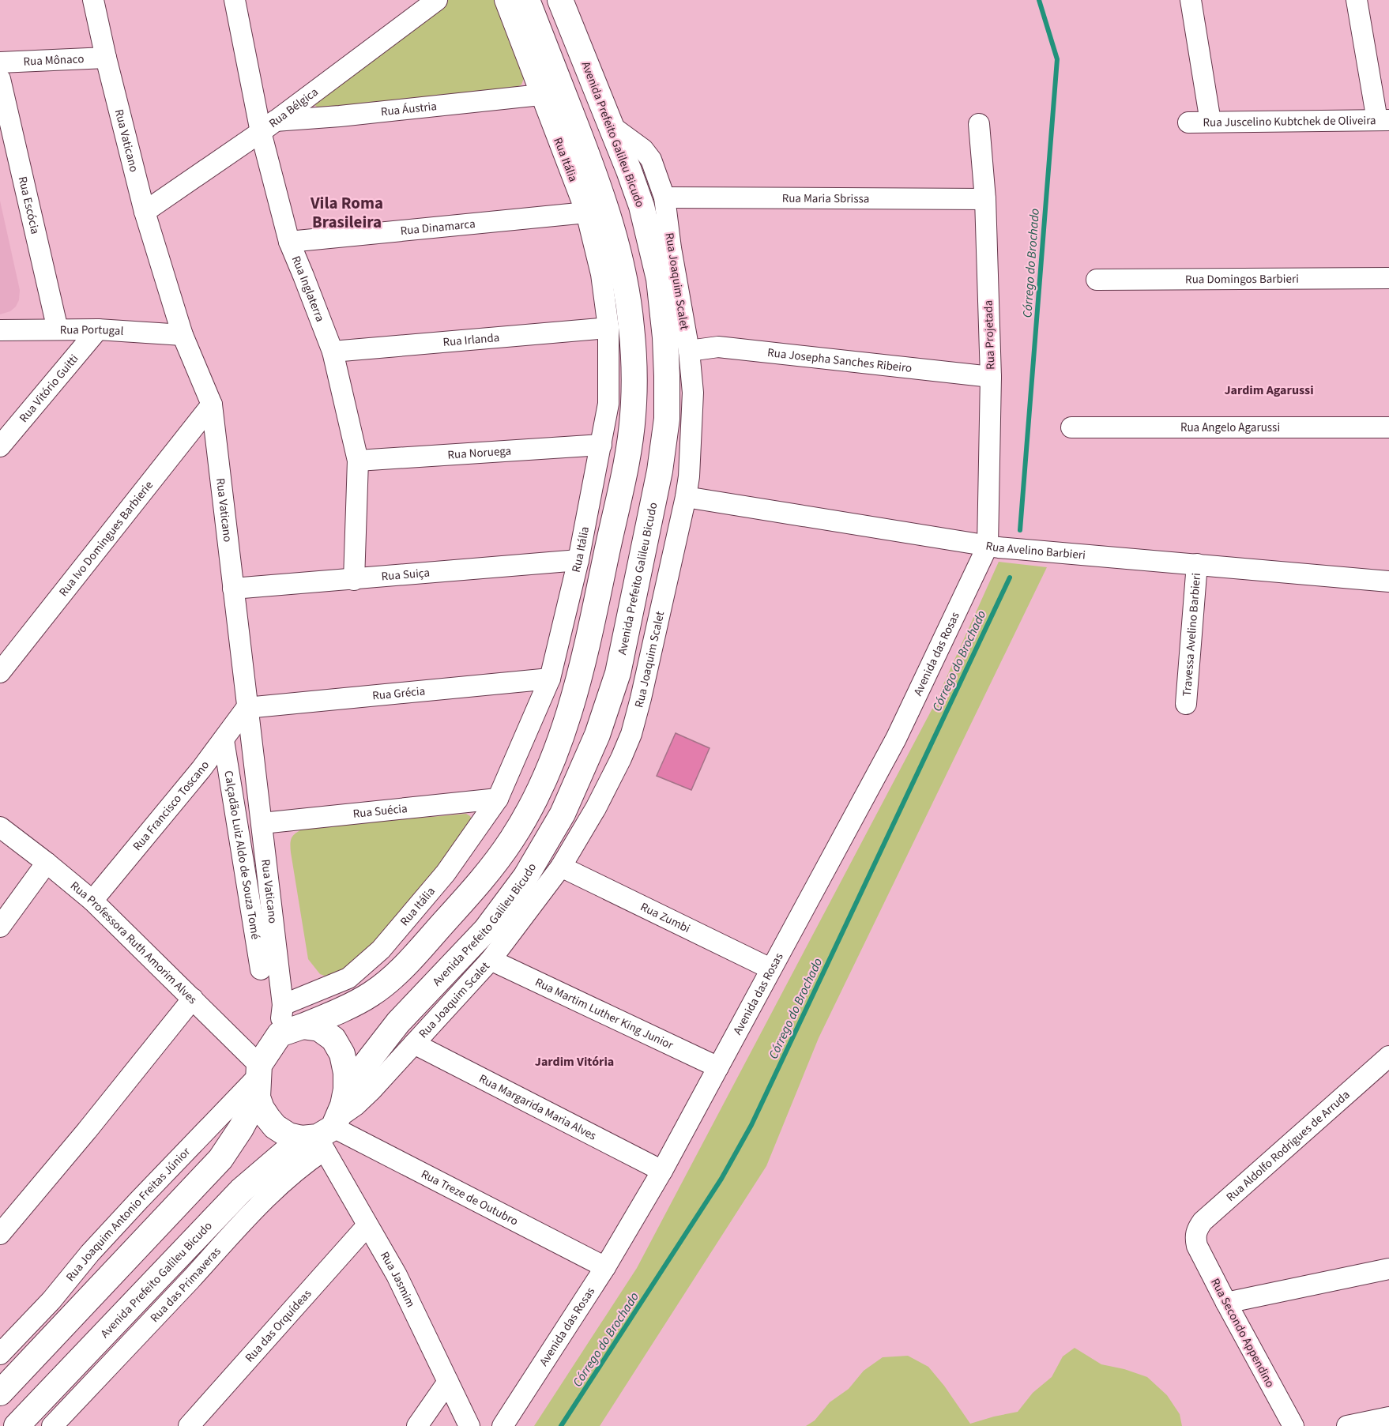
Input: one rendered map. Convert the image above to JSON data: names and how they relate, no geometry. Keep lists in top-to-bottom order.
{
  "streets": {
    "main road": ["Avenida Prefeito Galileu Bicudo"],
    "street": [
      "Rua Mônaco",
      "Rua Bélgica",
      "Rua Áustria",
      "Rua Juscelino Kubtchek de Oliveira",
      "Rua Vaticano",
      "Rua Itália",
      "Rua Maria Sbrissa",
      "Rua Escócia",
      "Rua Dinamarca",
      "Rua Domingos Barbieri",
      "Rua Joaquim Scalet",
      "Rua Inglaterra",
      "Rua Portugal",
      "Rua Projetada",
      "Rua Irlanda",
      "Rua Josepha Sanches Ribeiro",
      "Rua Vitório Guitti",
      "Rua Angelo Agarussi",
      "Rua Noruega",
      "Rua Ivo Domingues Barbierie",
      "Rua Avelino Barbieri",
      "Rua Suiça",
      "Travessa Avelino Barbieri",
      "Avenida das Rosas",
      "Rua Grécia",
      "Rua Francisco Toscano",
      "Rua Suécia",
      "Calçadão Luiz Aldo de Souza Tomé",
      "Rua Zumbi",
      "Rua Professora Ruth Amorim Alves",
      "Rua Martim Luther King Junior",
      "Rua Margarida Maria Alves",
      "Rua Aldolfo Rodrigues de Arruda",
      "Rua Treze de Outubro",
      "Rua Joaquim Antonio Freitas Júnior",
      "Rua Jasmim",
      "Rua das Primaveras",
      "Rua das Orquídeas",
      "Rua Secondo Appendino"
    ]
  },
  "crossings": [
    ["Rua Mônaco", "Rua Vaticano"],
    ["Rua Bélgica", "Rua Áustria"],
    ["Rua Bélgica", "Rua Vaticano"],
    ["Rua Bélgica", "Rua Inglaterra"],
    ["Rua Áustria", "Rua Itália"],
    ["Rua Áustria", "Rua Inglaterra"],
    ["Avenida Prefeito Galileu Bicudo", "Rua Vaticano"],
    ["Avenida Prefeito Galileu Bicudo", "Rua Joaquim Scalet"],
    ["Avenida Prefeito Galileu Bicudo", "Rua Professora Ruth Amorim Alves"],
    ["Avenida Prefeito Galileu Bicudo", "Rua Treze de Outubro"],
    ["Avenida Prefeito Galileu Bicudo", "Rua Joaquim Antonio Freitas Júnior"],
    ["Avenida Prefeito Galileu Bicudo", "Rua Jasmim"],
    ["Avenida Prefeito Galileu Bicudo", "Rua das Primaveras"],
    ["Rua Vaticano", "Rua Itália"],
    ["Rua Vaticano", "Rua Joaquim Scalet"],
    ["Rua Vaticano", "Rua Portugal"],
    ["Rua Vaticano", "Rua Ivo Domingues Barbierie"],
    ["Rua Vaticano", "Rua Suiça"],
    ["Rua Vaticano", "Rua Grécia"],
    ["Rua Vaticano", "Rua Francisco Toscano"],
    ["Rua Vaticano", "Rua Suécia"],
    ["Rua Vaticano", "Rua Professora Ruth Amorim Alves"],
    ["Rua Vaticano", "Rua Treze de Outubro"],
    ["Rua Vaticano", "Rua Joaquim Antonio Freitas Júnior"],
    ["Rua Vaticano", "Rua Jasmim"],
    ["Rua Vaticano", "Rua das Primaveras"],
    ["Rua Itália", "Rua Dinamarca"],
    ["Rua Itália", "Rua Irlanda"],
    ["Rua Itália", "Rua Noruega"],
    ["Rua Itália", "Rua Suiça"],
    ["Rua Itália", "Rua Grécia"],
    ["Rua Itália", "Rua Suécia"],
    ["Rua Maria Sbrissa", "Rua Joaquim Scalet"],
    ["Rua Maria Sbrissa", "Rua Projetada"],
    ["Rua Escócia", "Rua Portugal"],
    ["Rua Dinamarca", "Rua Inglaterra"],
    ["Rua Joaquim Scalet", "Rua Josepha Sanches Ribeiro"],
    ["Rua Joaquim Scalet", "Rua Avelino Barbieri"],
    ["Rua Joaquim Scalet", "Rua Zumbi"],
    ["Rua Joaquim Scalet", "Rua Professora Ruth Amorim Alves"],
    ["Rua Joaquim Scalet", "Rua Martim Luther King Junior"],
    ["Rua Joaquim Scalet", "Rua Margarida Maria Alves"],
    ["Rua Joaquim Scalet", "Rua Treze de Outubro"],
    ["Rua Joaquim Scalet", "Rua Joaquim Antonio Freitas Júnior"],
    ["Rua Joaquim Scalet", "Rua Jasmim"],
    ["Rua Joaquim Scalet", "Rua das Primaveras"],
    ["Rua Inglaterra", "Rua Irlanda"],
    ["Rua Inglaterra", "Rua Noruega"],
    ["Rua Inglaterra", "Rua Suiça"],
    ["Rua Portugal", "Rua Vitório Guitti"],
    ["Rua Projetada", "Rua Josepha Sanches Ribeiro"],
    ["Rua Projetada", "Rua Avelino Barbieri"],
    ["Rua Projetada", "Avenida das Rosas"],
    ["Rua Avelino Barbieri", "Travessa Avelino Barbieri"],
    ["Rua Avelino Barbieri", "Avenida das Rosas"],
    ["Avenida das Rosas", "Rua Zumbi"],
    ["Avenida das Rosas", "Rua Martim Luther King Junior"],
    ["Avenida das Rosas", "Rua Margarida Maria Alves"],
    ["Avenida das Rosas", "Rua Treze de Outubro"],
    ["Rua Grécia", "Rua Francisco Toscano"],
    ["Rua Francisco Toscano", "Calçadão Luiz Aldo de Souza Tomé"],
    ["Rua Francisco Toscano", "Rua Professora Ruth Amorim Alves"],
    ["Rua Professora Ruth Amorim Alves", "Rua Treze de Outubro"],
    ["Rua Professora Ruth Amorim Alves", "Rua Joaquim Antonio Freitas Júnior"],
    ["Rua Professora Ruth Amorim Alves", "Rua Jasmim"],
    ["Rua Professora Ruth Amorim Alves", "Rua das Primaveras"],
    ["Rua Aldolfo Rodrigues de Arruda", "Rua Secondo Appendino"],
    ["Rua Treze de Outubro", "Rua Joaquim Antonio Freitas Júnior"],
    ["Rua Treze de Outubro", "Rua Jasmim"],
    ["Rua Treze de Outubro", "Rua das Primaveras"],
    ["Rua Joaquim Antonio Freitas Júnior", "Rua Jasmim"],
    ["Rua Joaquim Antonio Freitas Júnior", "Rua das Primaveras"],
    ["Rua Jasmim", "Rua das Primaveras"],
    ["Rua Jasmim", "Rua das Orquídeas"]
  ],
  "districts": ["Vila Roma Brasileira", "Jardim Agarussi", "Jardim Vitória"],
  "water": ["Córrego do Brochado"]
}
